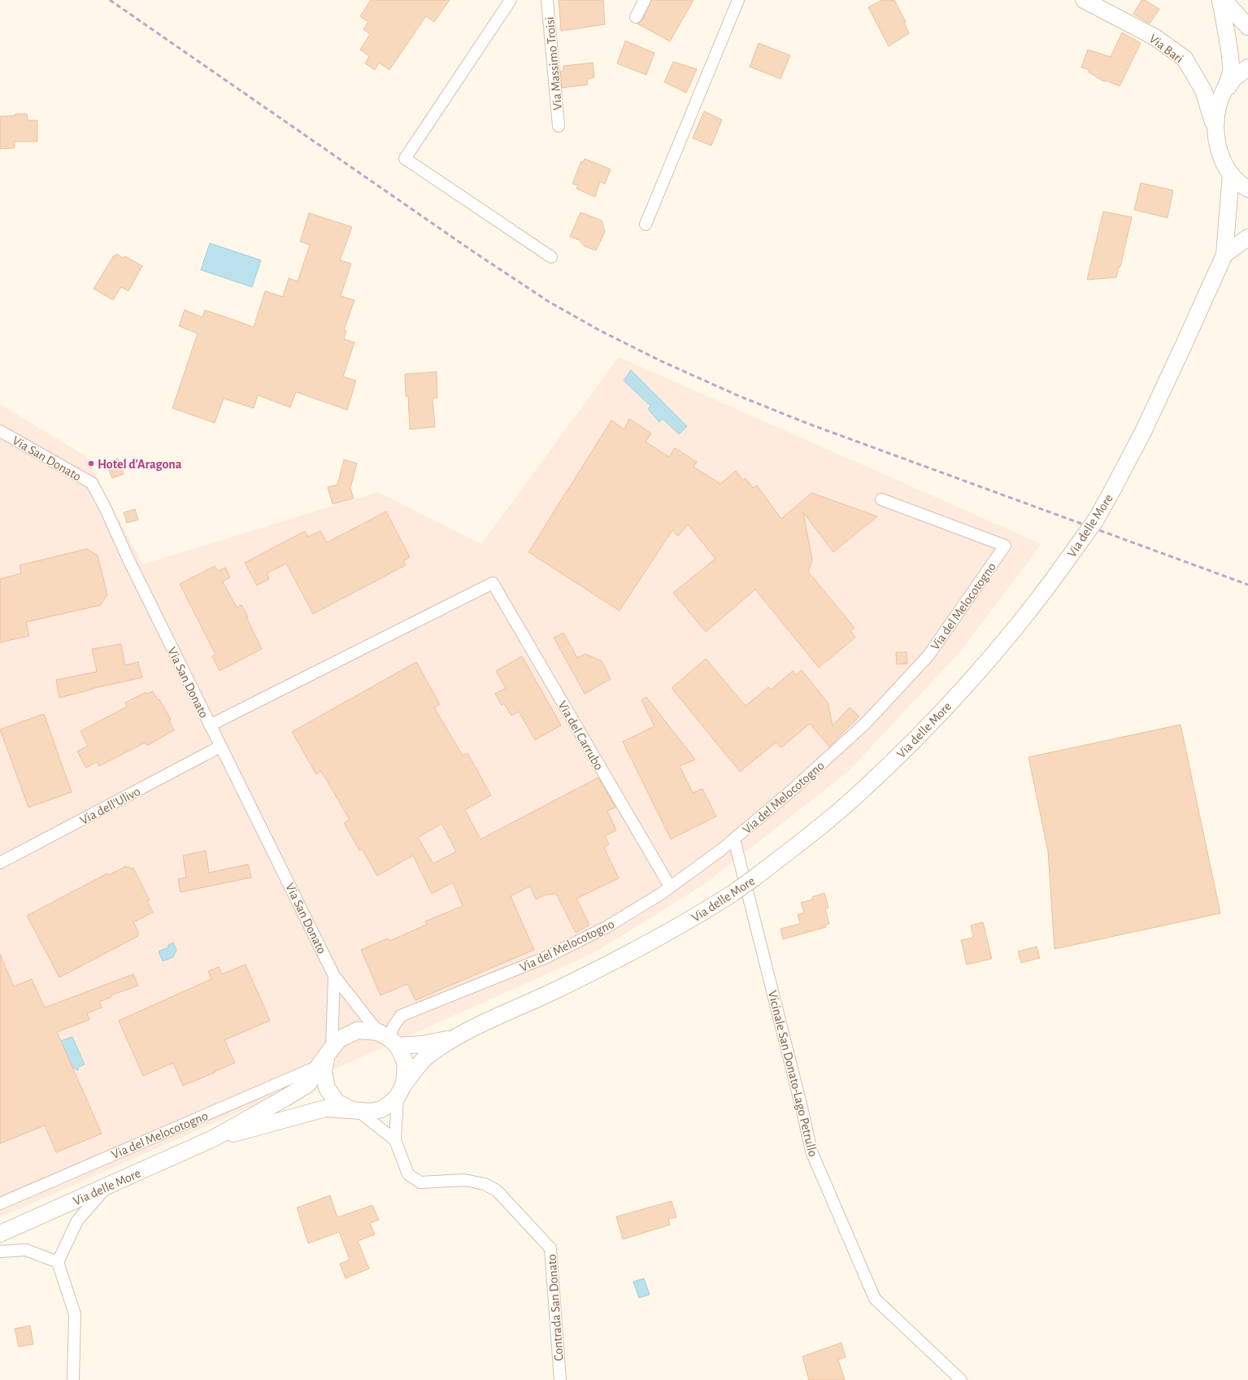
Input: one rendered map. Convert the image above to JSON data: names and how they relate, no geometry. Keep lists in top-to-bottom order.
{
  "streets": {
    "main road": ["Via Bari", "Via delle More"],
    "street": [
      "Via Massimo Troisi",
      "Via San Donato",
      "Via del Melocotogno",
      "Via del Carrubo",
      "Via dell'Ulivo",
      "Vicinale San Donato-Lago Petrullo",
      "Contrada San Donato"
    ]
  },
  "crossings": [
    ["Via San Donato", "Via del Melocotogno"],
    ["Via San Donato", "Via del Carrubo"],
    ["Via San Donato", "Via dell'Ulivo"],
    ["Via del Melocotogno", "Via del Carrubo"],
    ["Via del Melocotogno", "Vicinale San Donato-Lago Petrullo"]
  ],
  "places": ["Hotel d'Aragona"]
}
